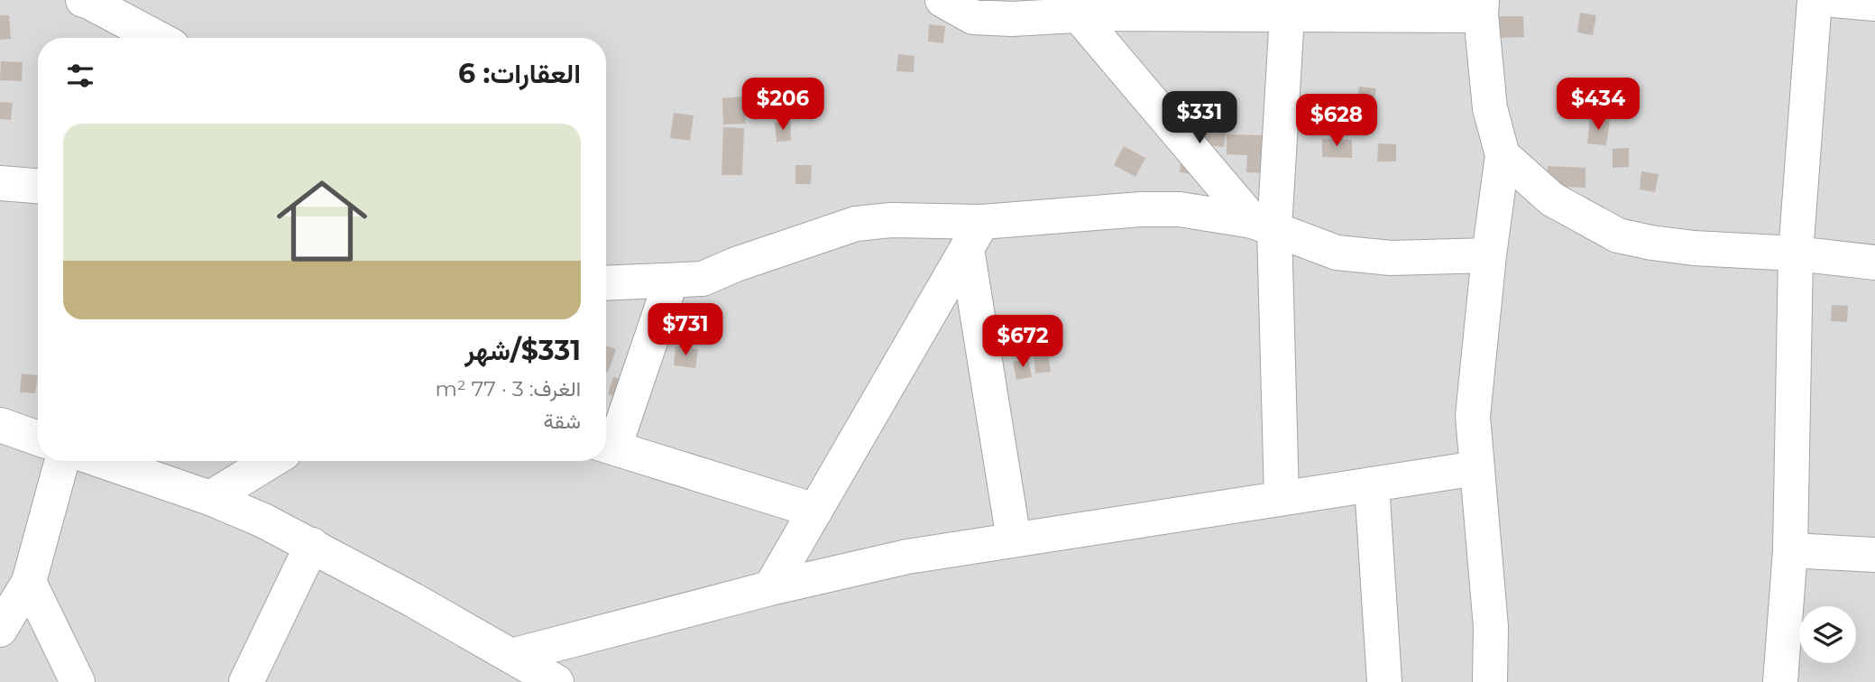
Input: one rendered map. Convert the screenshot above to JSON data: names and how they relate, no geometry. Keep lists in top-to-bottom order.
{
  "page": {
    "heading": "العقارات: 6",
    "price": [
      "$206",
      "$434",
      "$331",
      "$628",
      "$731",
      "$672"
    ],
    "list": [
      {
        "name": "$331/شهر",
        "note": "الغرف: 3 · 77 m² · شقة"
      }
    ]
  }
}
